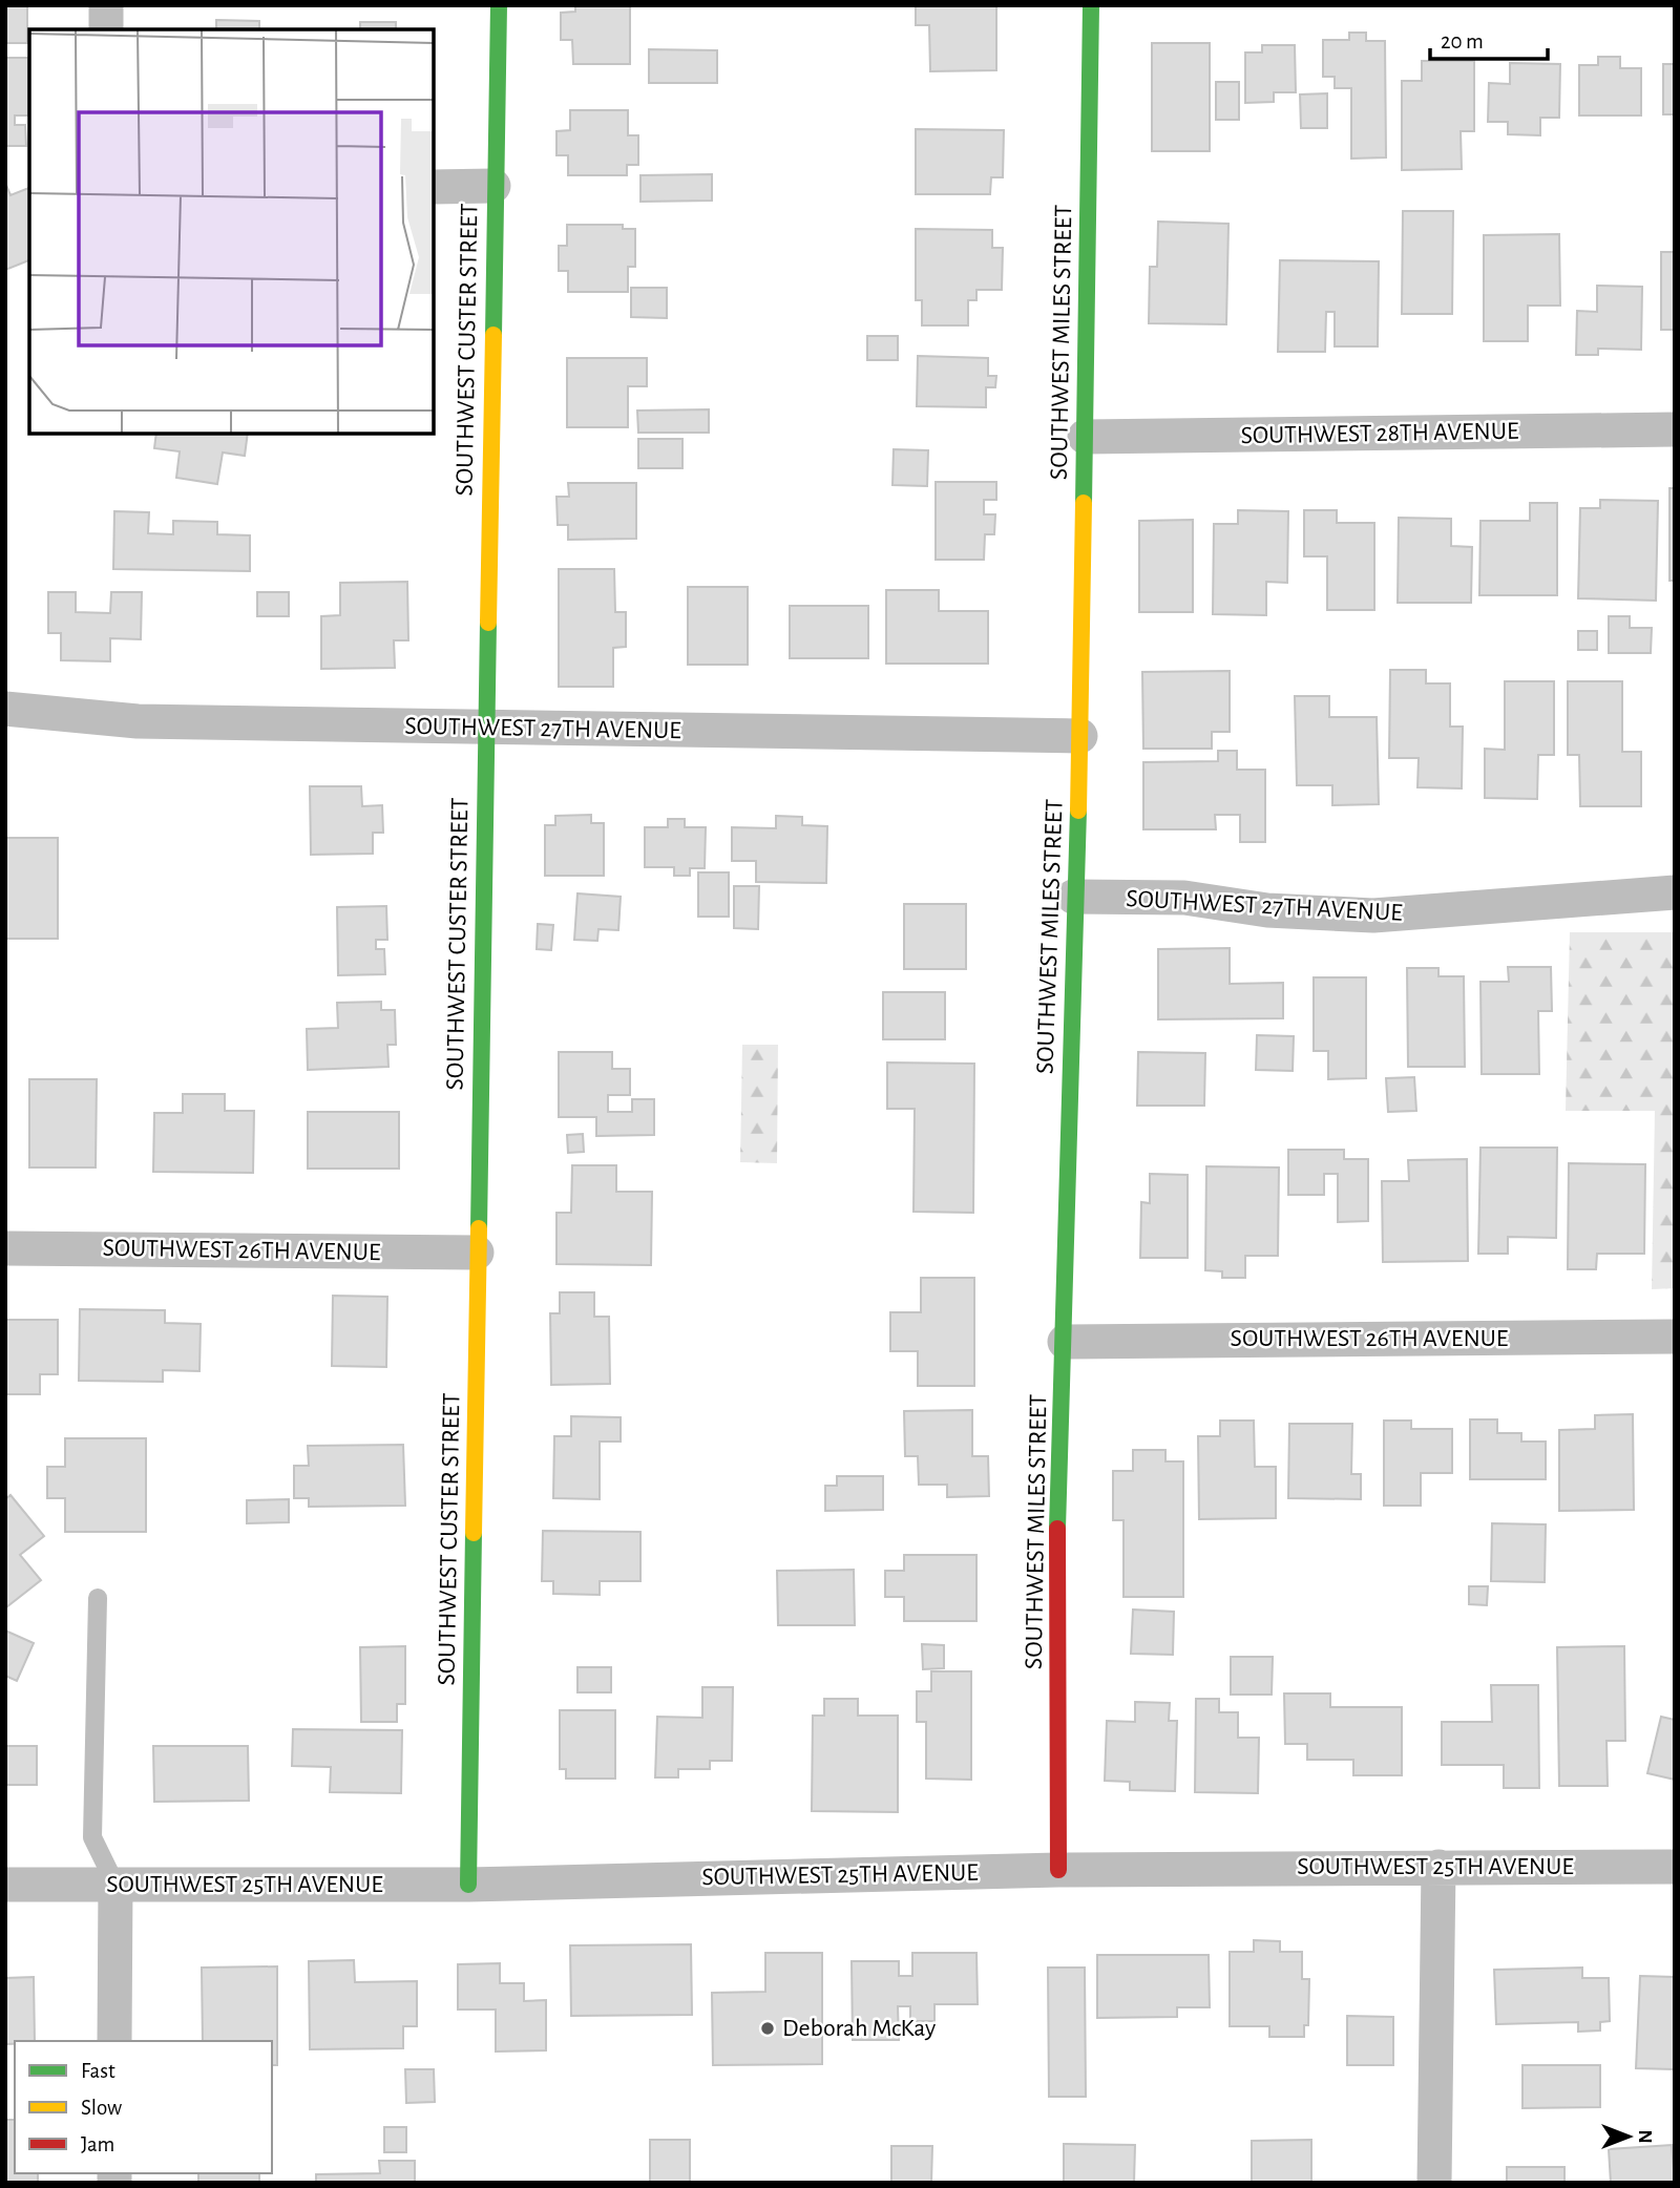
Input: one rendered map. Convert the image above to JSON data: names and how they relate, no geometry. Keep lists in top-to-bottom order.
{
  "streets": {
    "street": [
      "SOUTHWEST MILES STREET",
      "SOUTHWEST CUSTER STREET",
      "SOUTHWEST 28TH AVENUE",
      "SOUTHWEST 27TH AVENUE",
      "SOUTHWEST 26TH AVENUE",
      "SOUTHWEST 25TH AVENUE"
    ]
  },
  "crossings": [
    ["SOUTHWEST MILES STREET", "SOUTHWEST 28TH AVENUE"],
    ["SOUTHWEST MILES STREET", "SOUTHWEST 27TH AVENUE"],
    ["SOUTHWEST MILES STREET", "SOUTHWEST 26TH AVENUE"],
    ["SOUTHWEST MILES STREET", "SOUTHWEST 25TH AVENUE"],
    ["SOUTHWEST CUSTER STREET", "SOUTHWEST 27TH AVENUE"],
    ["SOUTHWEST CUSTER STREET", "SOUTHWEST 26TH AVENUE"],
    ["SOUTHWEST CUSTER STREET", "SOUTHWEST 25TH AVENUE"]
  ],
  "places": ["Deborah McKay"],
  "legend": ["Fast", "Slow", "Jam"],
  "scale_bar": "20 m",
  "north": "right"
}
